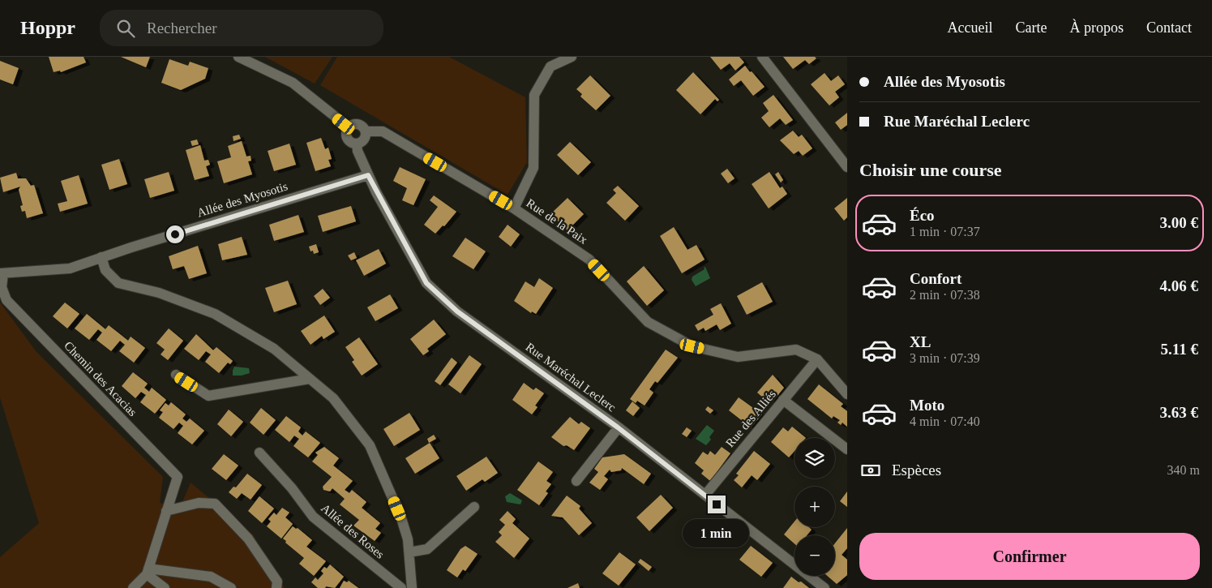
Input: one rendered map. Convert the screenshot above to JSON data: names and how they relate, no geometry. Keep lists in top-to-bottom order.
{
  "streets": {
    "street": [
      "Allée des Myosotis",
      "Rue de la Paix",
      "Rue Maréchal Leclerc",
      "Chemin des Acacias",
      "Rue des Alliés",
      "Allée des Roses"
    ]
  },
  "crossings": [
    ["Allée des Myosotis", "Rue Maréchal Leclerc"],
    ["Allée des Myosotis", "Chemin des Acacias"],
    ["Rue de la Paix", "Rue Maréchal Leclerc"],
    ["Rue de la Paix", "Rue des Alliés"],
    ["Rue Maréchal Leclerc", "Rue des Alliés"]
  ],
  "page": {
    "header": "Hoppr",
    "search": "Rechercher",
    "nav": [
      "Accueil",
      "Carte",
      "À propos",
      "Contact"
    ],
    "banner": ["Allée des Myosotis", "Rue Maréchal Leclerc"],
    "heading": "Choisir une course",
    "list": [
      {
        "name": "Éco",
        "note": "1 min · 07:37",
        "value": "3.00 €"
      },
      {
        "name": "Confort",
        "note": "2 min · 07:38",
        "value": "4.06 €"
      },
      {
        "name": "XL",
        "note": "3 min · 07:39",
        "value": "5.11 €"
      },
      {
        "name": "Moto",
        "note": "4 min · 07:40",
        "value": "3.63 €"
      }
    ],
    "map_buttons": ["+", "−"],
    "pay": ["Espèces", "340 m"],
    "bubble": "1 min",
    "buttons": "Confirmer"
  }
}
